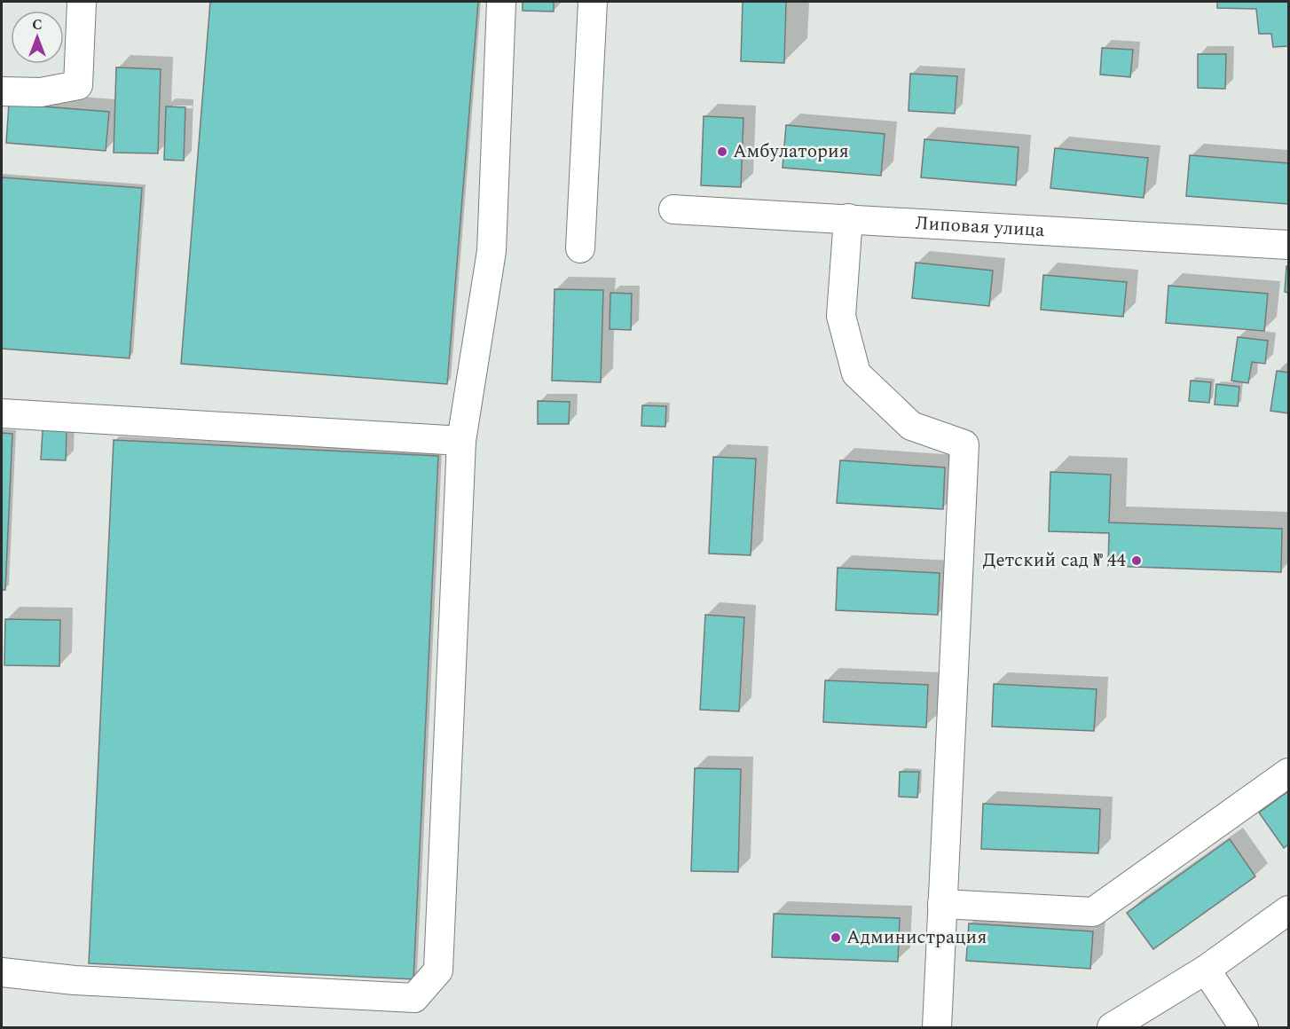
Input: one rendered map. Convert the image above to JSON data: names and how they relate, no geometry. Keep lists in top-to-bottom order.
{
  "streets": {
    "street": ["Липовая улица"]
  },
  "places": ["Амбулатория", "Детский сад № 44", "Администрация"],
  "north": "top"
}
